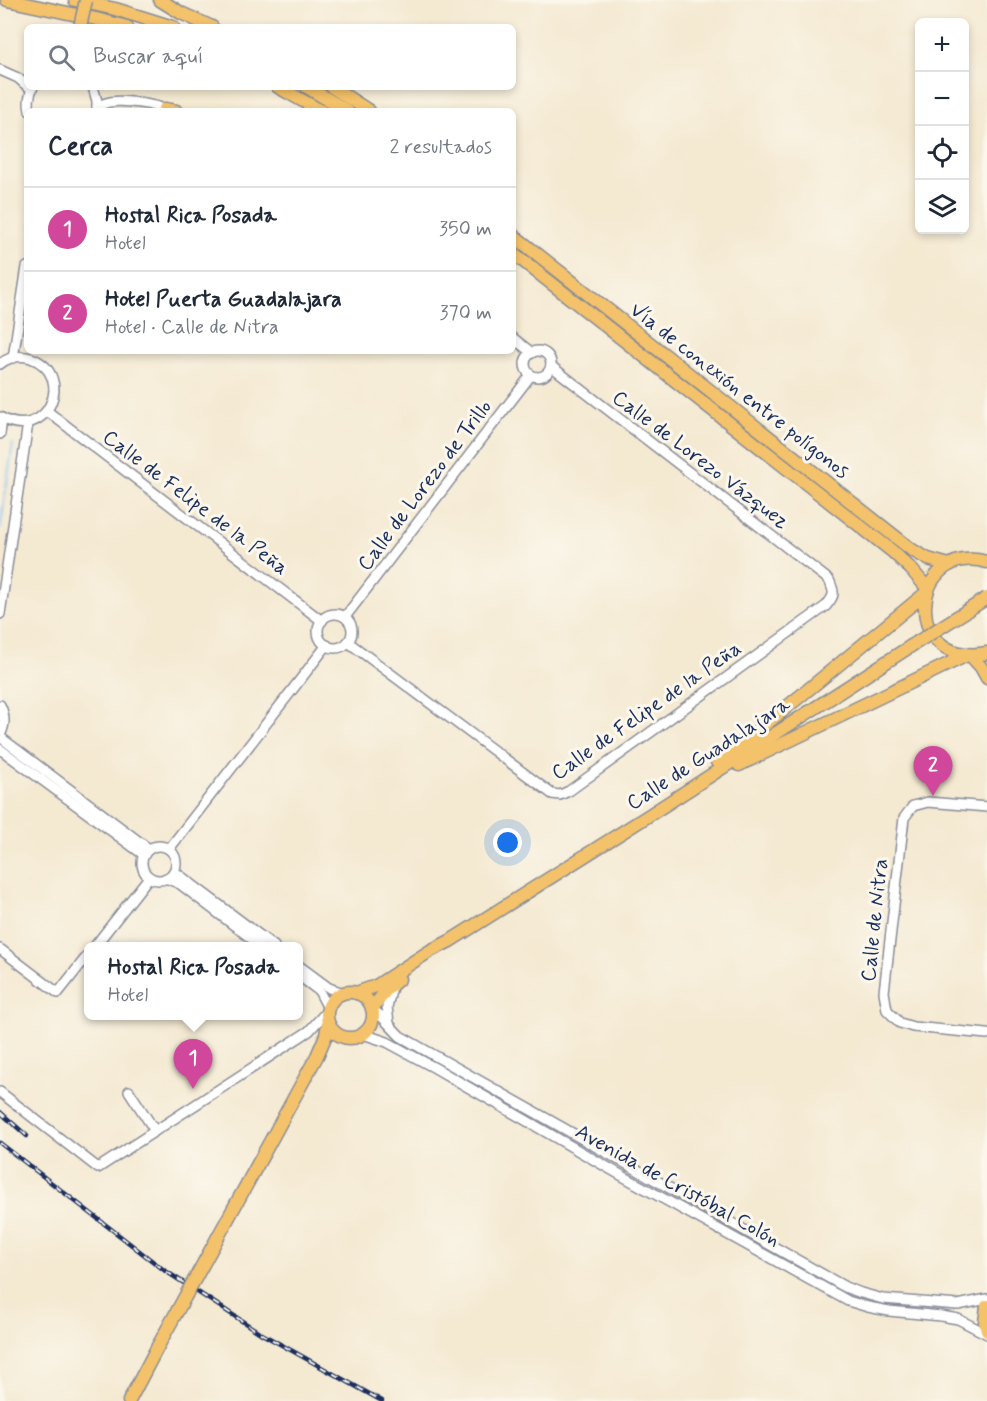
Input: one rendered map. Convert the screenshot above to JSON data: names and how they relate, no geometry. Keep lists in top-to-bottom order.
{
  "streets": {
    "main road": ["Vía de conexión entre polígonos", "Calle de Guadalajara"],
    "street": [
      "Calle de Lorezo Vázquez",
      "Calle de Lorezo de Trillo",
      "Calle de Felipe de la Peña",
      "Calle de Nitra",
      "Avenida de Cristóbal Colón"
    ]
  },
  "crossings": [
    ["Calle de Lorezo Vázquez", "Calle de Lorezo de Trillo"],
    ["Calle de Lorezo Vázquez", "Calle de Felipe de la Peña"],
    ["Calle de Lorezo de Trillo", "Calle de Felipe de la Peña"],
    ["Calle de Guadalajara", "Avenida de Cristóbal Colón"]
  ],
  "page": {
    "map_buttons": ["+", "−"],
    "search": "Buscar aquí",
    "heading": ["Cerca", "2 resultados"],
    "list": [
      {
        "mark": "1",
        "name": "Hostal Rica Posada",
        "note": "Hotel",
        "value": "350 m"
      },
      {
        "mark": "2",
        "name": "Hotel Puerta Guadalajara",
        "note": "Hotel · Calle de Nitra",
        "value": "370 m"
      }
    ],
    "pins": ["2", "1"],
    "popup": ["Hostal Rica Posada", "Hotel"]
  }
}
